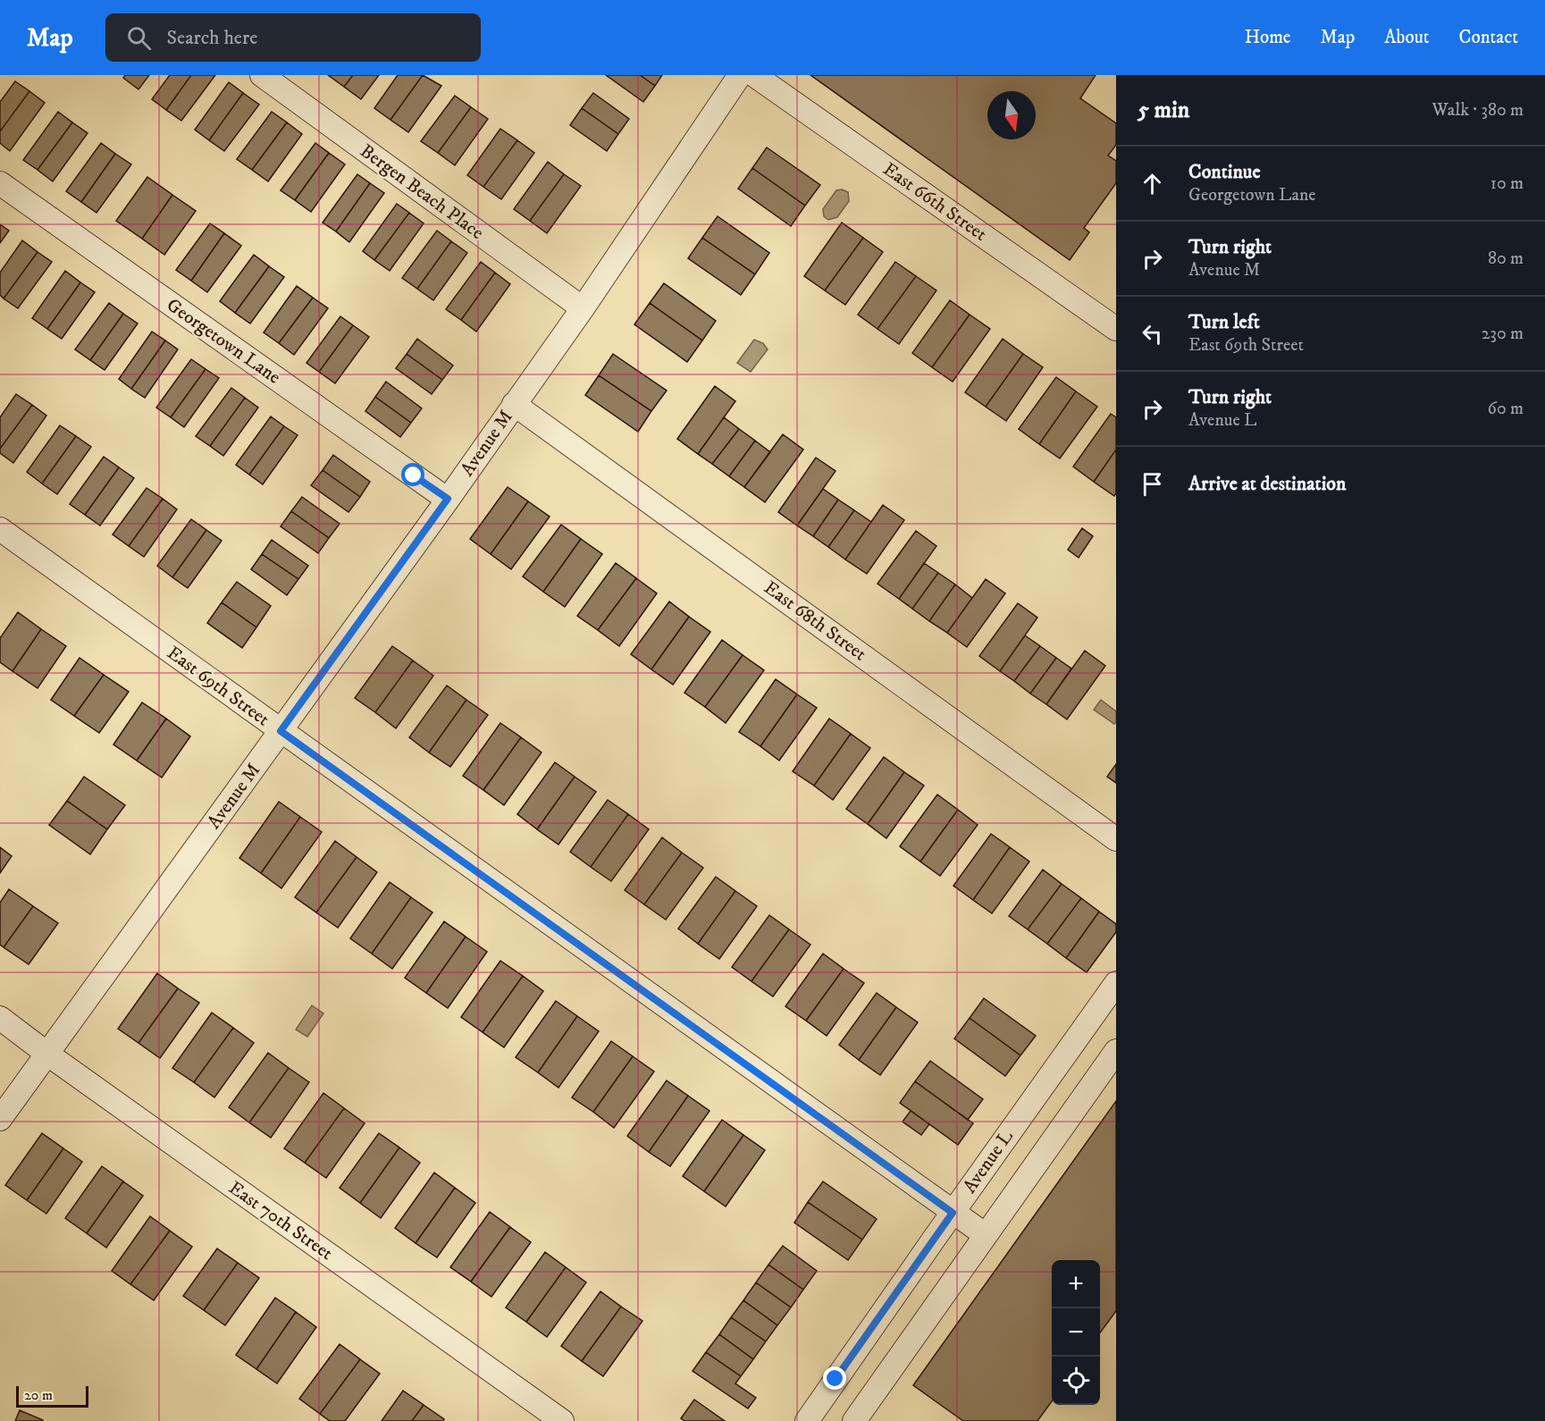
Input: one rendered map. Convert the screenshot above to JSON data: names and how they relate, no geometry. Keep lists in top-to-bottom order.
{
  "streets": {
    "street": [
      "Bergen Beach Place",
      "East 66th Street",
      "Georgetown Lane",
      "Avenue M",
      "East 68th Street",
      "East 69th Street",
      "Avenue L",
      "East 70th Street"
    ]
  },
  "crossings": [
    ["Bergen Beach Place", "Avenue M"],
    ["Georgetown Lane", "Avenue M"],
    ["Avenue M", "East 68th Street"],
    ["Avenue M", "East 69th Street"],
    ["Avenue M", "East 70th Street"],
    ["East 69th Street", "Avenue L"]
  ],
  "scale_bar": "20 m",
  "north": "bottom",
  "page": {
    "header": "Map",
    "search": "Search here",
    "nav": [
      "Home",
      "Map",
      "About",
      "Contact"
    ],
    "heading": ["5 min", "Walk · 380 m"],
    "list": [
      ["Continue", "Georgetown Lane", "10 m"],
      ["Turn right", "Avenue M", "80 m"],
      ["Turn left", "East 69th Street", "230 m"],
      ["Turn right", "Avenue L", "60 m"],
      "Arrive at destination"
    ],
    "map_buttons": ["+", "−"],
    "scale": "20 m"
  }
}
